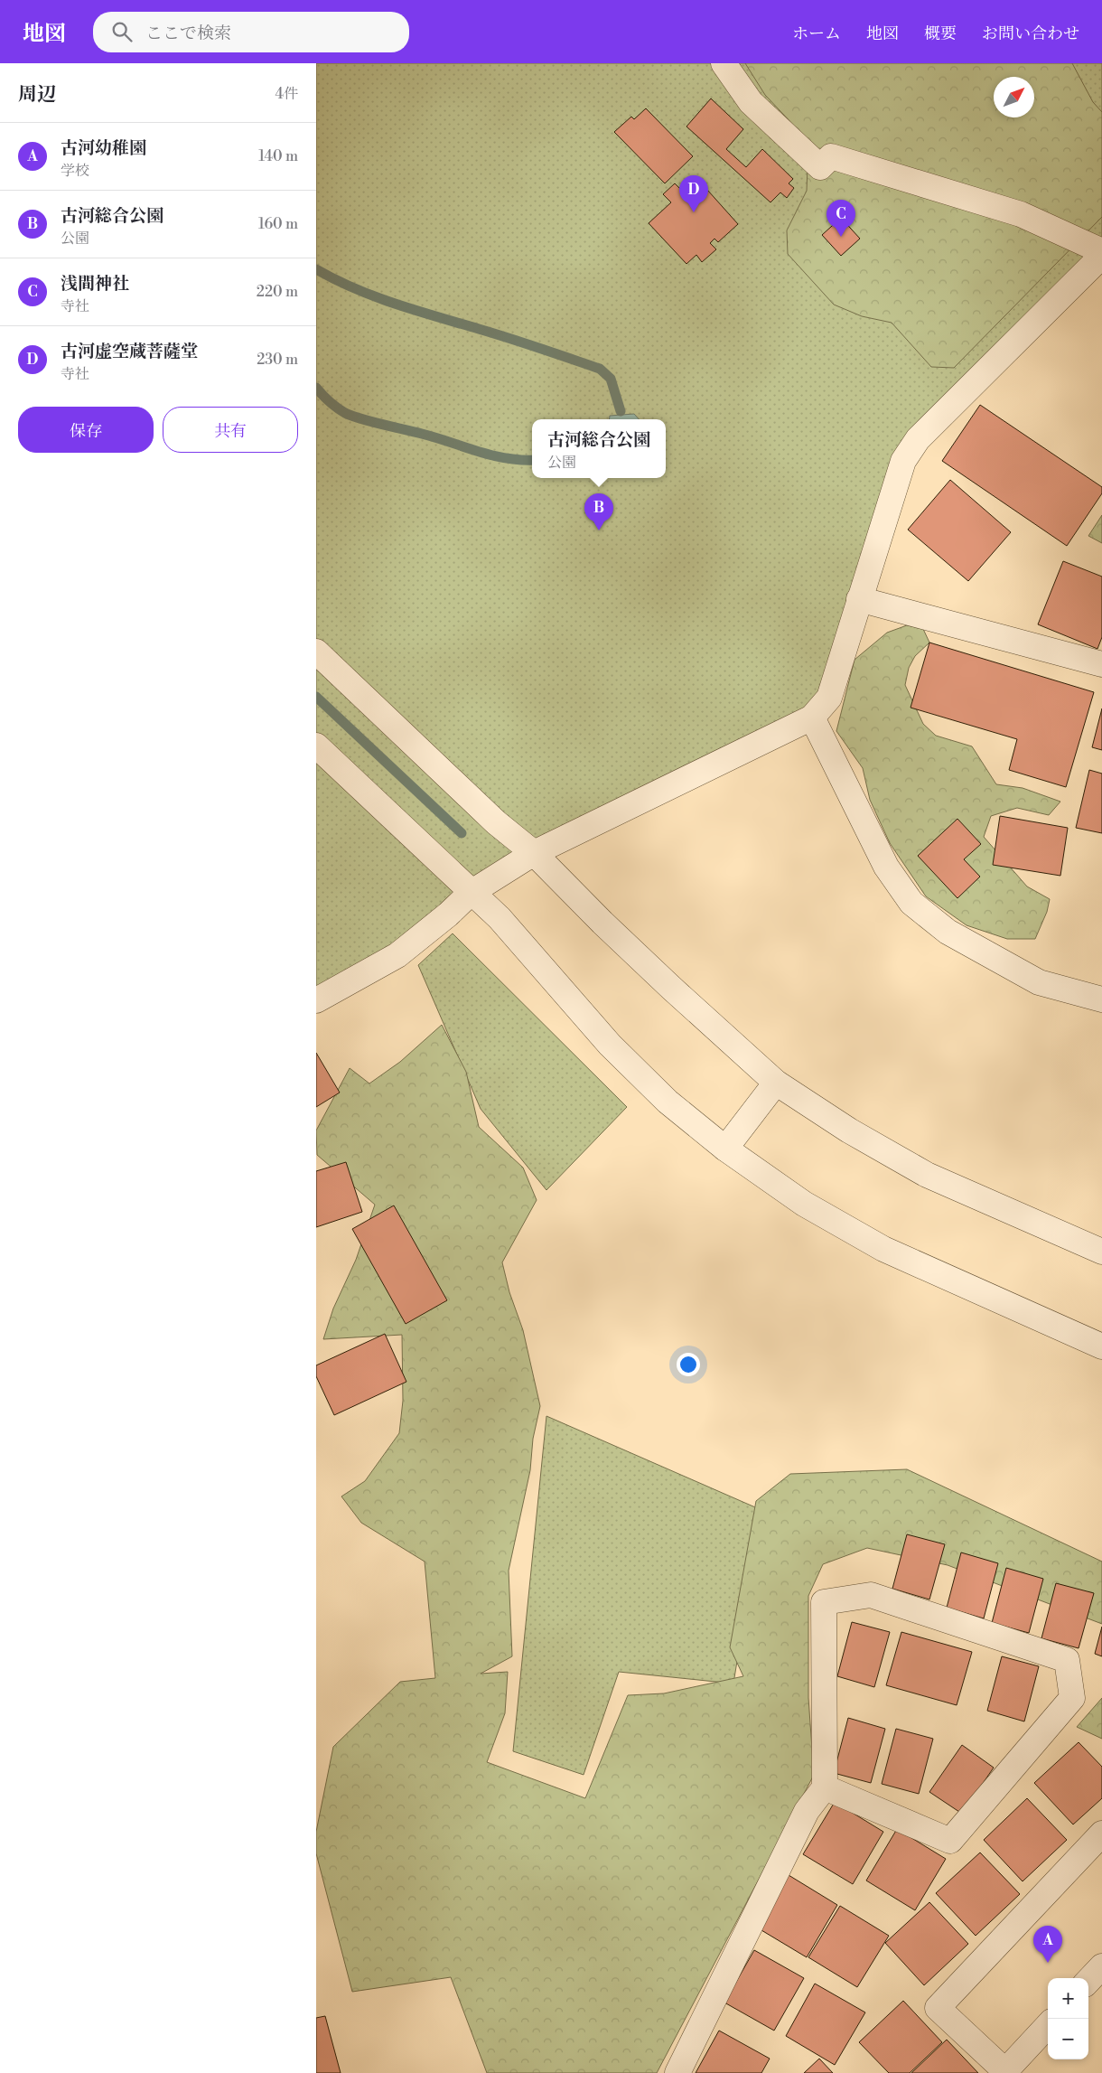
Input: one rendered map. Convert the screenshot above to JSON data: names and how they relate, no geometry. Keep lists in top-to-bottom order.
{
  "north": "top right",
  "page": {
    "header": "地図",
    "search": "ここで検索",
    "nav": [
      "ホーム",
      "地図",
      "概要",
      "お問い合わせ"
    ],
    "heading": ["周辺", "4件"],
    "list": [
      {
        "mark": "A",
        "name": "古河幼稚園",
        "note": "学校",
        "value": "140 m"
      },
      {
        "mark": "B",
        "name": "古河総合公園",
        "note": "公園",
        "value": "160 m"
      },
      {
        "mark": "C",
        "name": "浅間神社",
        "note": "寺社",
        "value": "220 m"
      },
      {
        "mark": "D",
        "name": "古河虚空蔵菩薩堂",
        "note": "寺社",
        "value": "230 m"
      }
    ],
    "pins": [
      "D",
      "C",
      "B",
      "A"
    ],
    "buttons": ["保存", "共有"],
    "popup": ["古河総合公園", "公園"],
    "map_buttons": ["+", "−"]
  }
}
